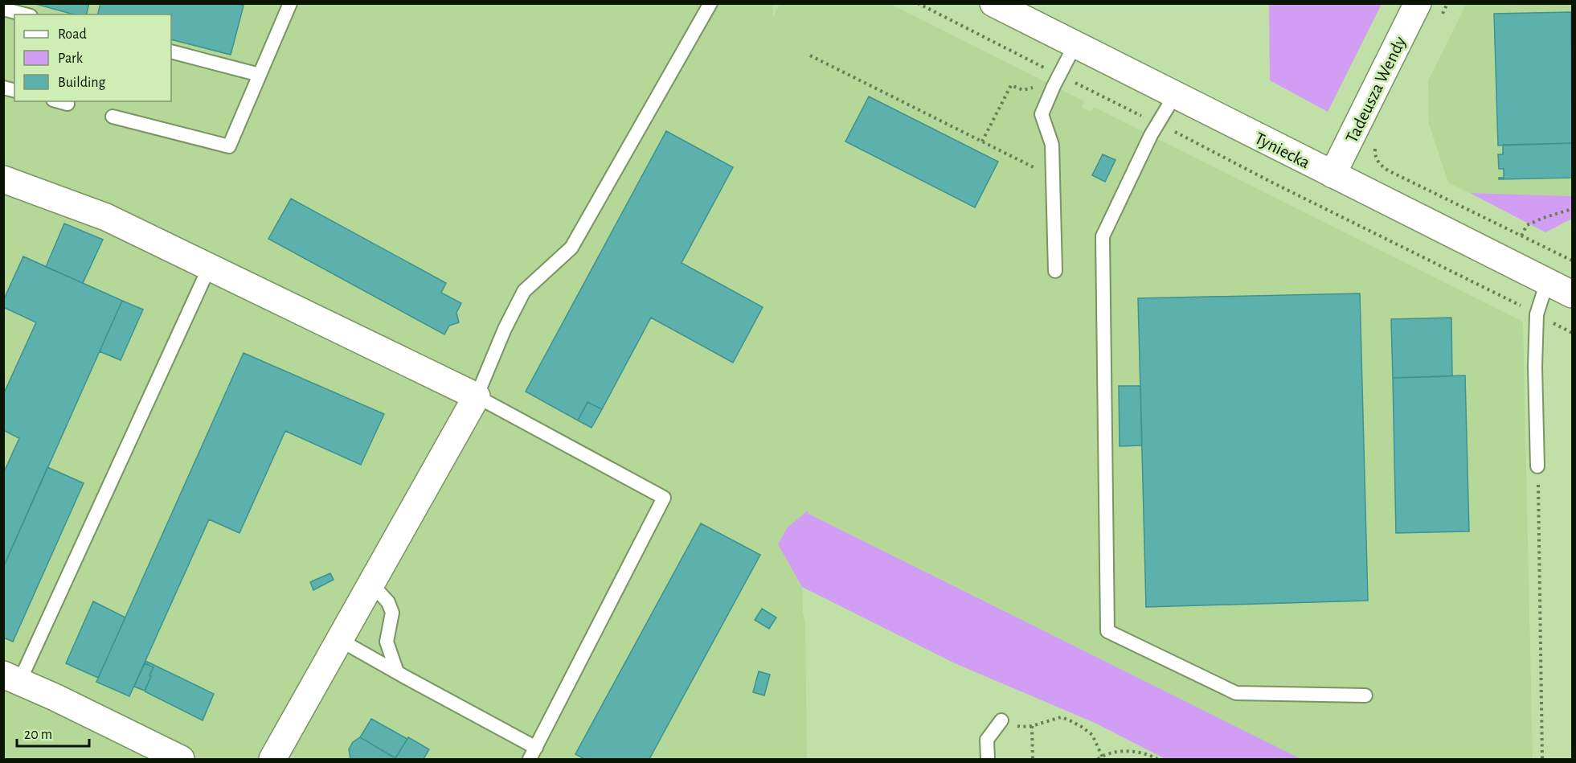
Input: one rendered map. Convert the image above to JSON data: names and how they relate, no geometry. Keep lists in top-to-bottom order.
{
  "streets": {
    "street": ["Tadeusza Wendy", "Tyniecka"]
  },
  "crossings": [
    ["Tadeusza Wendy", "Tyniecka"]
  ],
  "legend": ["Road", "Park", "Building"],
  "scale_bar": "20 m"
}
